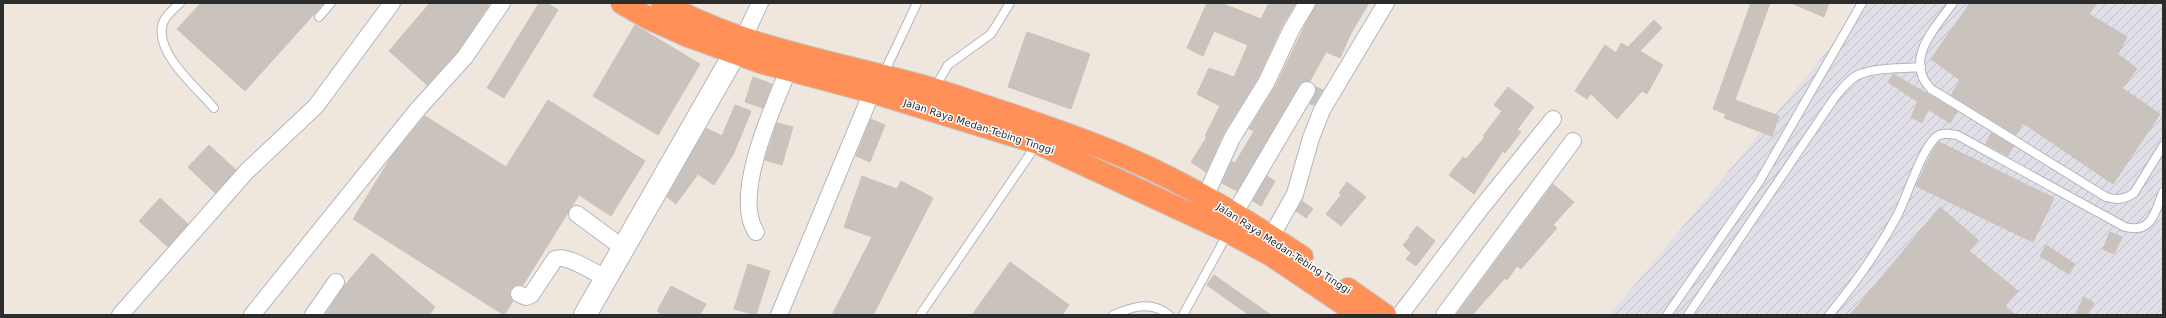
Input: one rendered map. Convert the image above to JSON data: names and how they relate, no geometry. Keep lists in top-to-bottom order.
{
  "streets": {
    "highway": ["Jalan Raya Medan-Tebing Tinggi"]
  }
}
